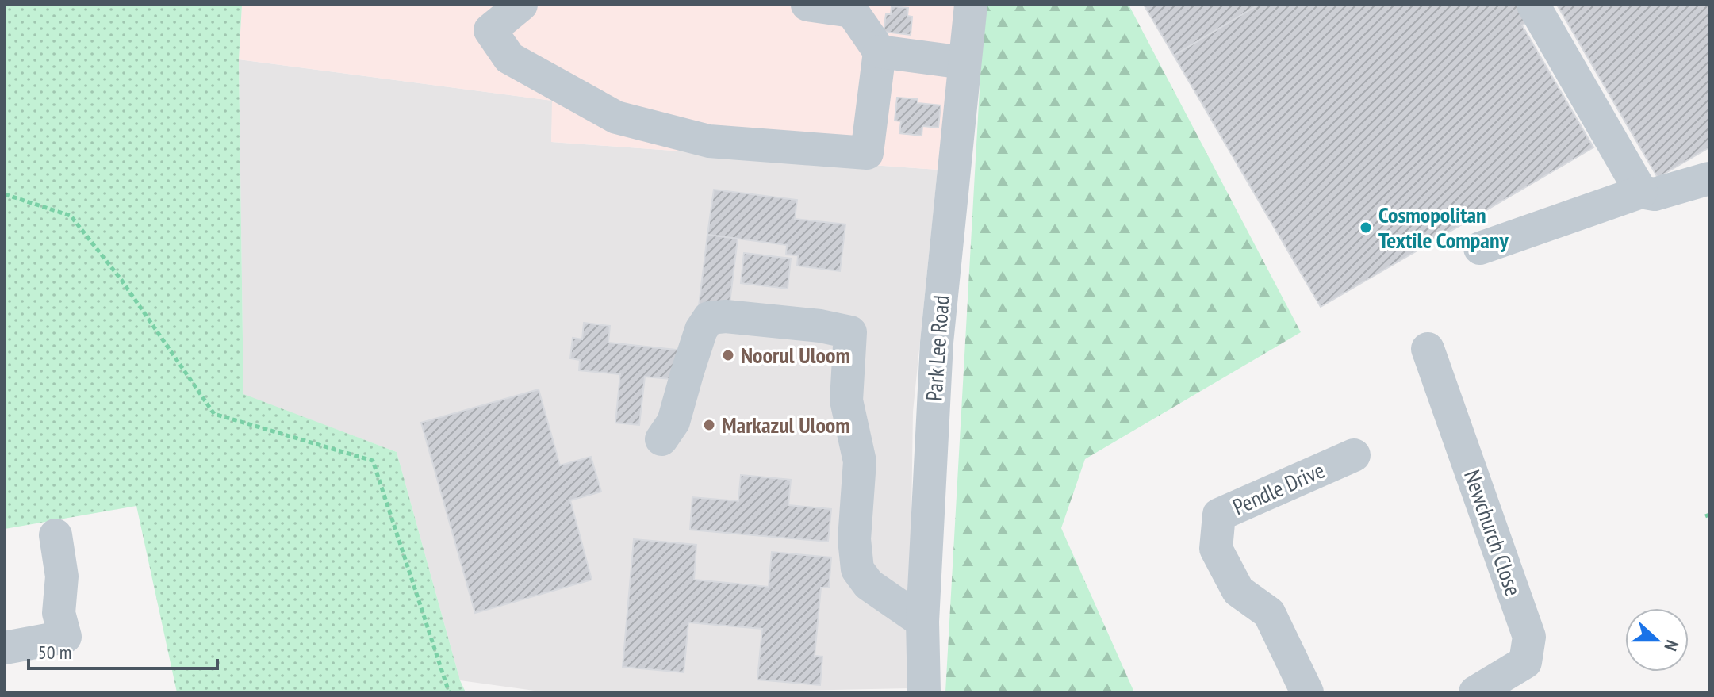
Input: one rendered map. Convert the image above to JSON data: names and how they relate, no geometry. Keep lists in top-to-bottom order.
{
  "streets": {
    "street": ["Park Lee Road", "Pendle Drive", "Newchurch Close"]
  },
  "places": ["Cosmopolitan Textile Company", "Noorul Uloom", "Markazul Uloom"],
  "scale_bar": "50 m",
  "north": "right"
}
